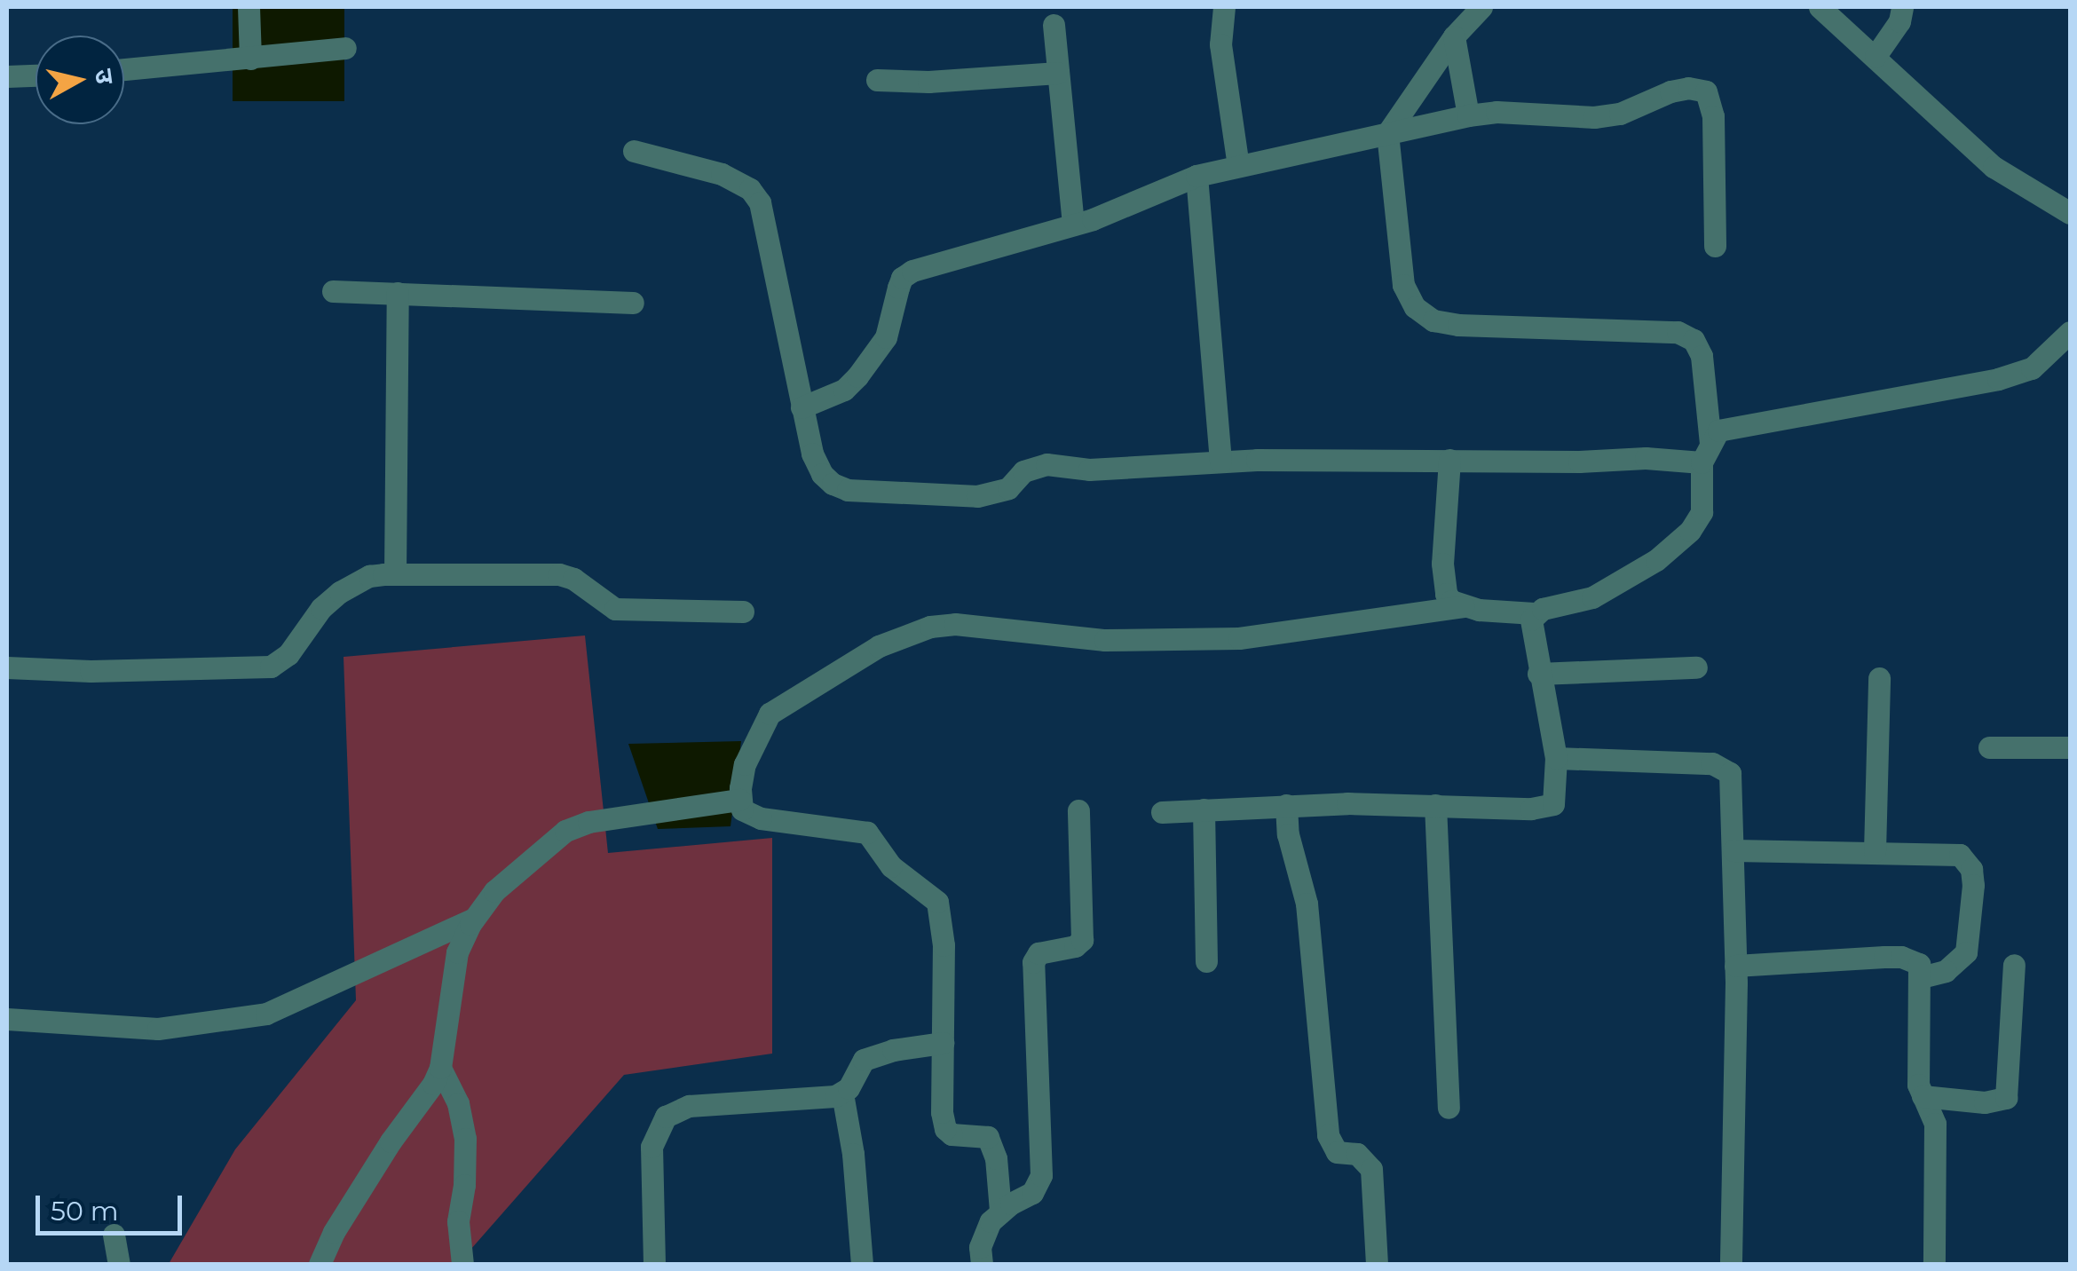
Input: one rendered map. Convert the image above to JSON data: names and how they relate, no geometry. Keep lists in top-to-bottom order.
{
  "scale_bar": "50 m",
  "north": "right"
}
